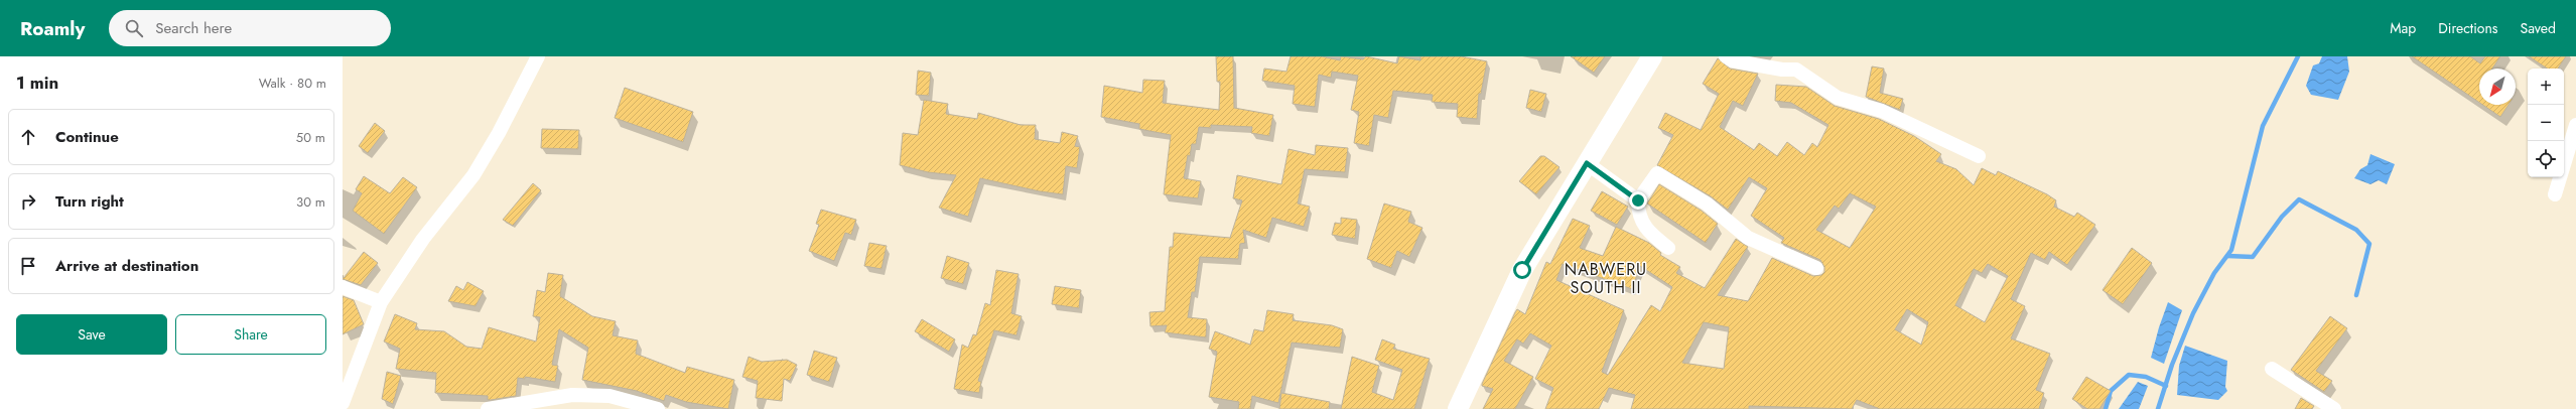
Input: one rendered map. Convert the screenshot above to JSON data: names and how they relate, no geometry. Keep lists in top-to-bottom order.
{
  "districts": ["NABWERU SOUTH II"],
  "north": "bottom left",
  "page": {
    "header": "Roamly",
    "search": "Search here",
    "nav": ["Map", "Directions", "Saved"],
    "heading": ["1 min", "Walk · 80 m"],
    "map_buttons": ["+", "−"],
    "list": [
      ["Continue", "50 m"],
      ["Turn right", "30 m"],
      "Arrive at destination"
    ],
    "buttons": ["Save", "Share"]
  }
}
